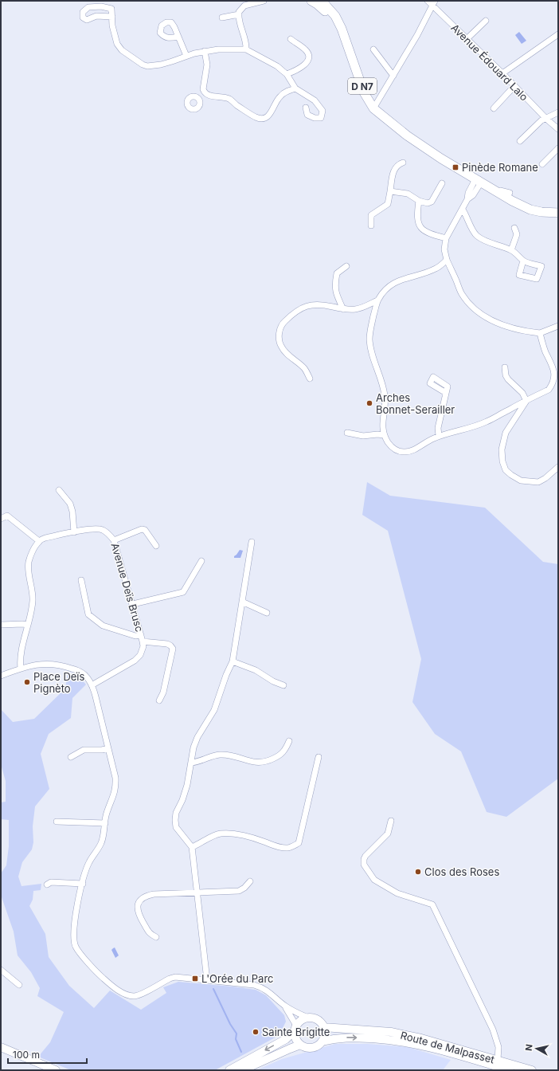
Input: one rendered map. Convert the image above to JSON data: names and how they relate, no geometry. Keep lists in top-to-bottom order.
{
  "streets": {
    "main road": ["D N7", "Route de Malpasset"],
    "street": ["Avenue Édouard Lalo", "Avenue Deïs Brusc"]
  },
  "places": {
    "transit": ["Pinède Romane", "L'Orée du Parc"],
    "other": [
      "Arches Bonnet-Serailler",
      "Place Deïs Pignèto",
      "Clos des Roses",
      "Sainte Brigitte"
    ]
  },
  "scale_bar": "100 m",
  "north": "left"
}
